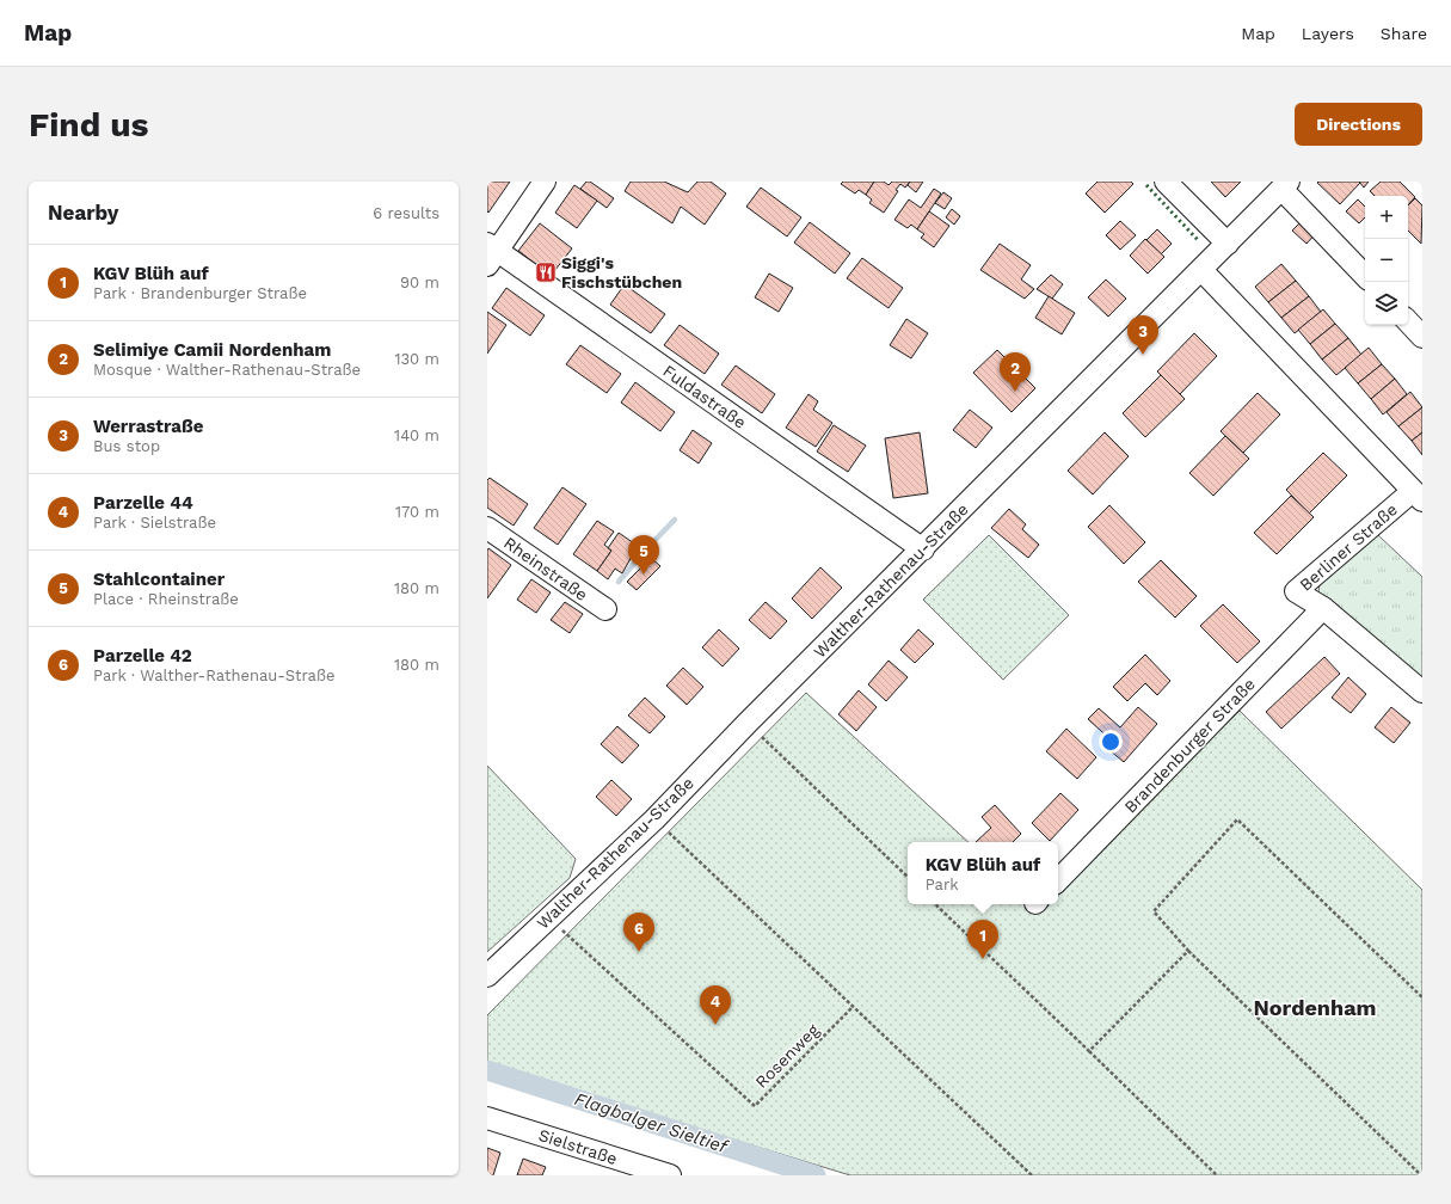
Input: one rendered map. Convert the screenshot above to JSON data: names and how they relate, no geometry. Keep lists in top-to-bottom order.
{
  "streets": {
    "street": [
      "Fuldastraße",
      "Berliner Straße",
      "Rheinstraße",
      "Walther-Rathenau-Straße",
      "Brandenburger Straße",
      "Sielstraße"
    ],
    "path": ["Rosenweg"]
  },
  "crossings": [
    ["Fuldastraße", "Walther-Rathenau-Straße"],
    ["Berliner Straße", "Walther-Rathenau-Straße"],
    ["Berliner Straße", "Brandenburger Straße"],
    ["Walther-Rathenau-Straße", "Rosenweg"]
  ],
  "districts": ["Nordenham"],
  "water": ["Flagbalger Sieltief"],
  "places": {
    "restaurant": ["Siggi's Fischstübchen"]
  },
  "page": {
    "header": "Map",
    "nav": ["Map", "Layers", "Share"],
    "buttons": "Directions",
    "title": "Find us",
    "heading": ["Nearby", "6 results"],
    "map_buttons": ["+", "−"],
    "list": [
      {
        "mark": "1",
        "name": "KGV Blüh auf",
        "note": "Park · Brandenburger Straße",
        "value": "90 m"
      },
      {
        "mark": "2",
        "name": "Selimiye Camii Nordenham",
        "note": "Mosque · Walther-Rathenau-Straße",
        "value": "130 m"
      },
      {
        "mark": "3",
        "name": "Werrastraße",
        "note": "Bus stop",
        "value": "140 m"
      },
      {
        "mark": "4",
        "name": "Parzelle 44",
        "note": "Park · Sielstraße",
        "value": "170 m"
      },
      {
        "mark": "5",
        "name": "Stahlcontainer",
        "note": "Place · Rheinstraße",
        "value": "180 m"
      },
      {
        "mark": "6",
        "name": "Parzelle 42",
        "note": "Park · Walther-Rathenau-Straße",
        "value": "180 m"
      }
    ],
    "pins": [
      "3",
      "2",
      "5",
      "6",
      "1",
      "4"
    ],
    "popup": ["KGV Blüh auf", "Park"]
  }
}
